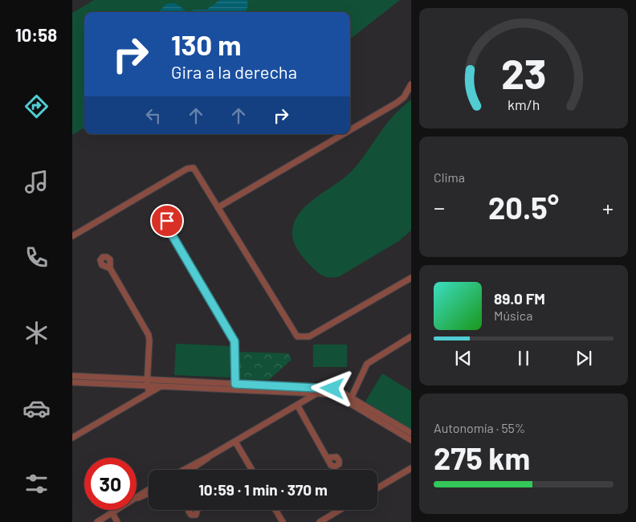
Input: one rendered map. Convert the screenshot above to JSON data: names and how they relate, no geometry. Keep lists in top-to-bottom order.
{
  "page": {
    "tabs": "10:58",
    "turn": ["130 m", "Gira a la derecha"],
    "tile": [
      "Clima",
      ["Autonomía · 55%", "275 km"]
    ],
    "heat": ["−", "20.5°", "+"],
    "song": ["89.0 FM", "Música"],
    "limit": "30",
    "trip": "10:59 · 1 min · 370 m",
    "gauge": ["23", "km/h"]
  }
}
